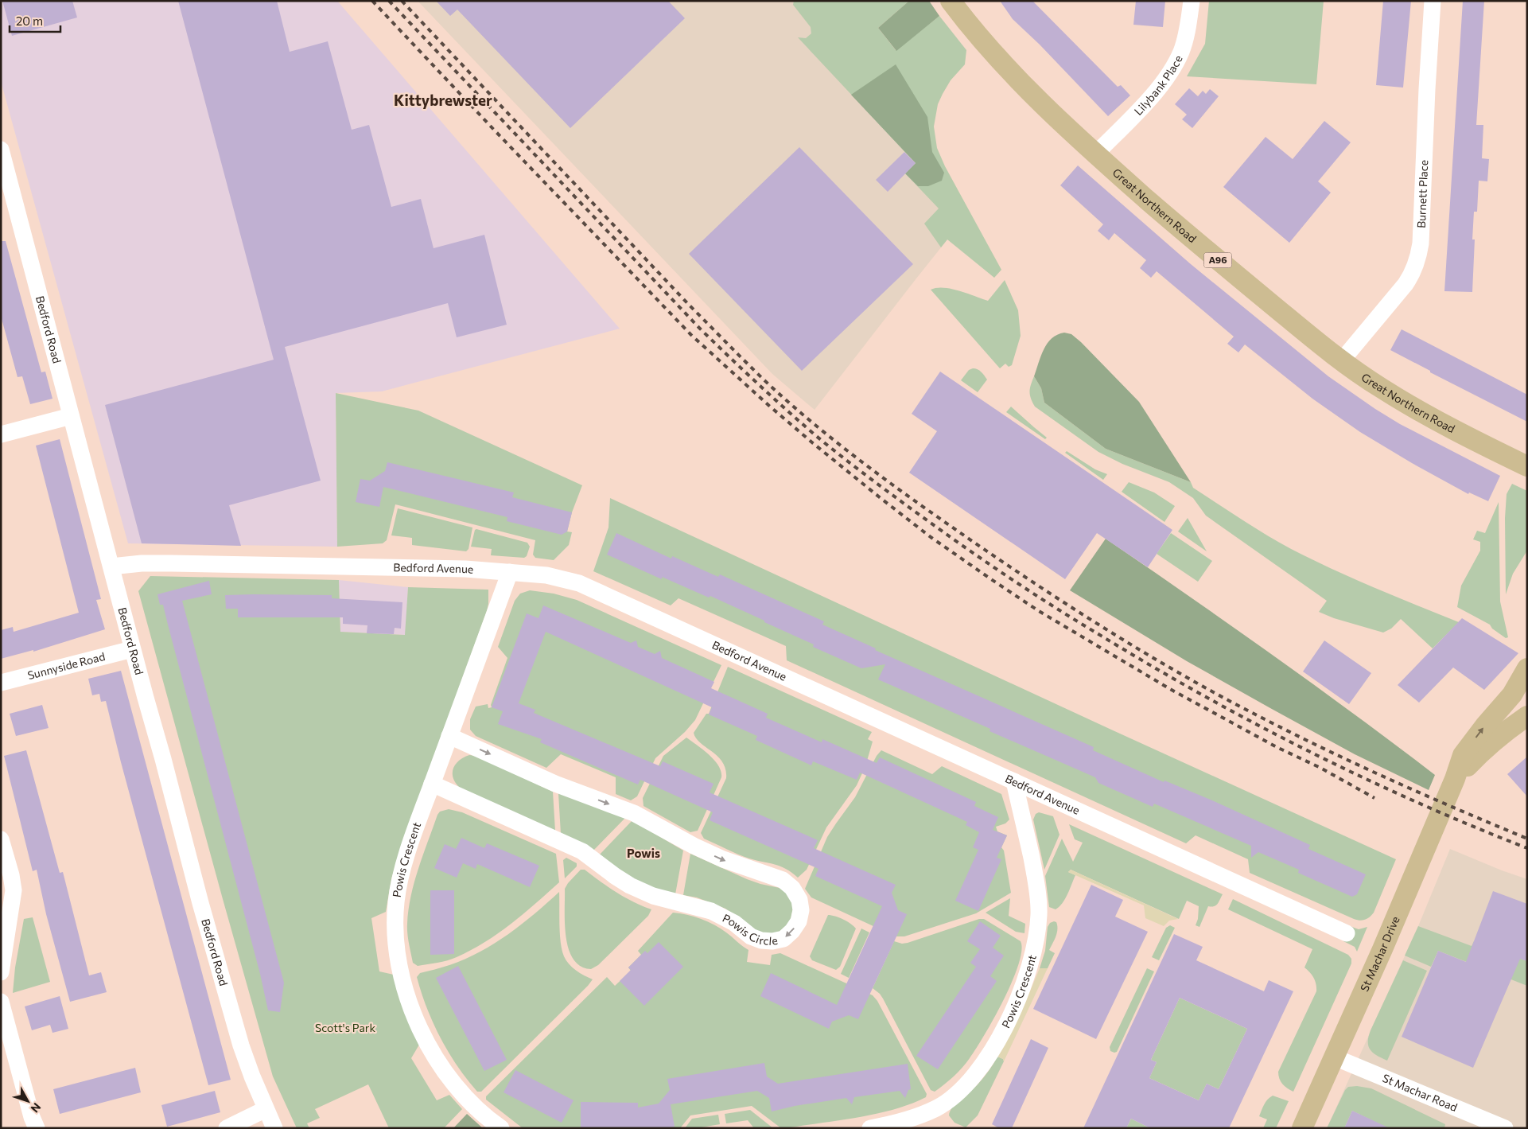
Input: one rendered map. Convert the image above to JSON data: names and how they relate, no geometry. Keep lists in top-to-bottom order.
{
  "streets": {
    "main road": ["Great Northern Road", "A96", "St Machar Drive"],
    "street": [
      "Lilybank Place",
      "Burnett Place",
      "Bedford Road",
      "Bedford Avenue",
      "Sunnyside Road",
      "Powis Crescent",
      "Powis Circle",
      "St Machar Road"
    ]
  },
  "crossings": [
    ["Lilybank Place", "Great Northern Road"],
    ["Burnett Place", "Great Northern Road"],
    ["Bedford Road", "Bedford Avenue"],
    ["Bedford Road", "Sunnyside Road"],
    ["Bedford Avenue", "Powis Crescent"],
    ["Powis Crescent", "Powis Circle"],
    ["St Machar Drive", "St Machar Road"]
  ],
  "districts": ["Kittybrewster", "Powis"],
  "parks": ["Scott's Park"],
  "scale_bar": "20 m",
  "north": "bottom right"
}
